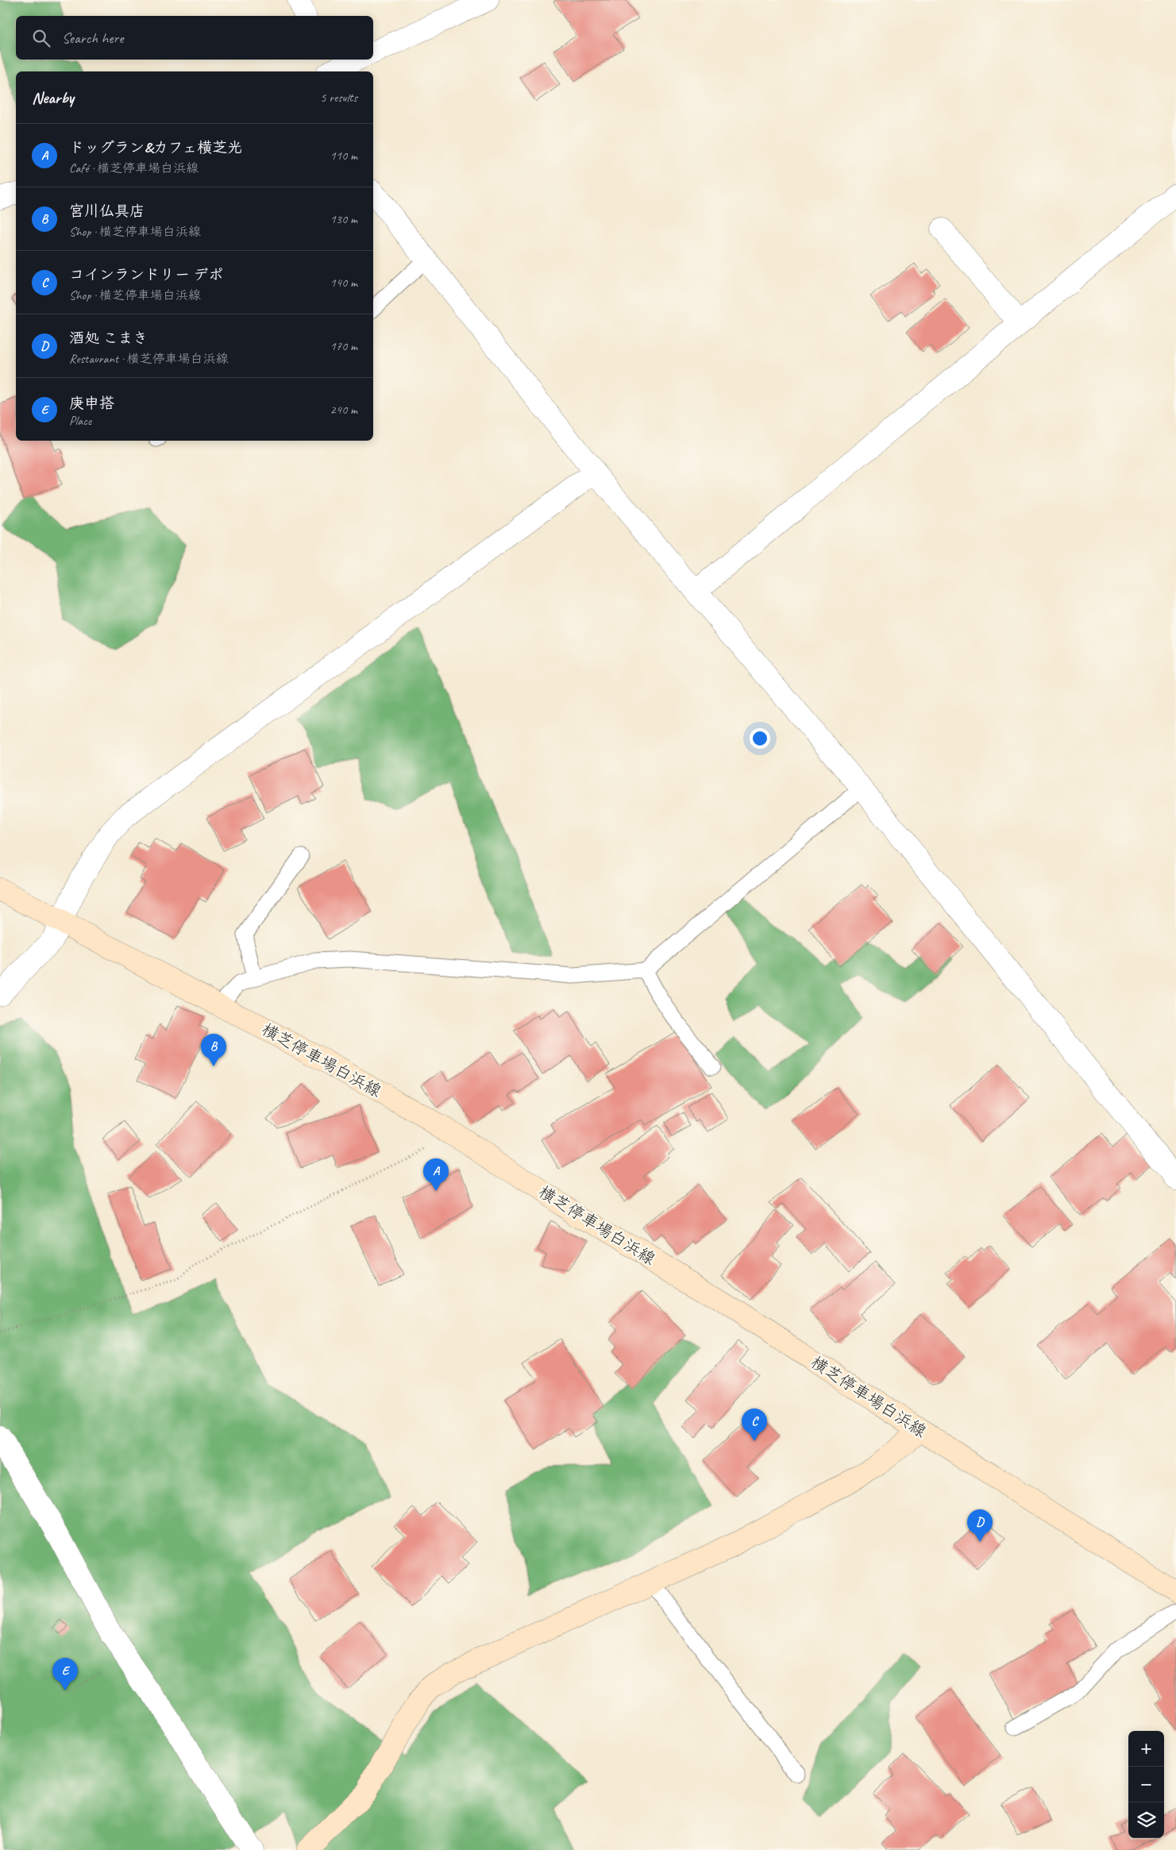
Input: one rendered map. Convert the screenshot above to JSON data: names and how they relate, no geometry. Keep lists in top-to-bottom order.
{
  "streets": {
    "main road": ["横芝停車場白浜線"]
  },
  "page": {
    "search": "Search here",
    "heading": ["Nearby", "5 results"],
    "list": [
      {
        "mark": "A",
        "name": "ドッグラン&カフェ横芝光",
        "note": "Café · 横芝停車場白浜線",
        "value": "110 m"
      },
      {
        "mark": "B",
        "name": "宮川仏具店",
        "note": "Shop · 横芝停車場白浜線",
        "value": "130 m"
      },
      {
        "mark": "C",
        "name": "コインランドリー デポ",
        "note": "Shop · 横芝停車場白浜線",
        "value": "140 m"
      },
      {
        "mark": "D",
        "name": "酒処 こまき",
        "note": "Restaurant · 横芝停車場白浜線",
        "value": "170 m"
      },
      {
        "mark": "E",
        "name": "庚申搭",
        "note": "Place",
        "value": "240 m"
      }
    ],
    "pins": [
      "B",
      "A",
      "C",
      "D",
      "E"
    ],
    "map_buttons": ["+", "−"]
  }
}
